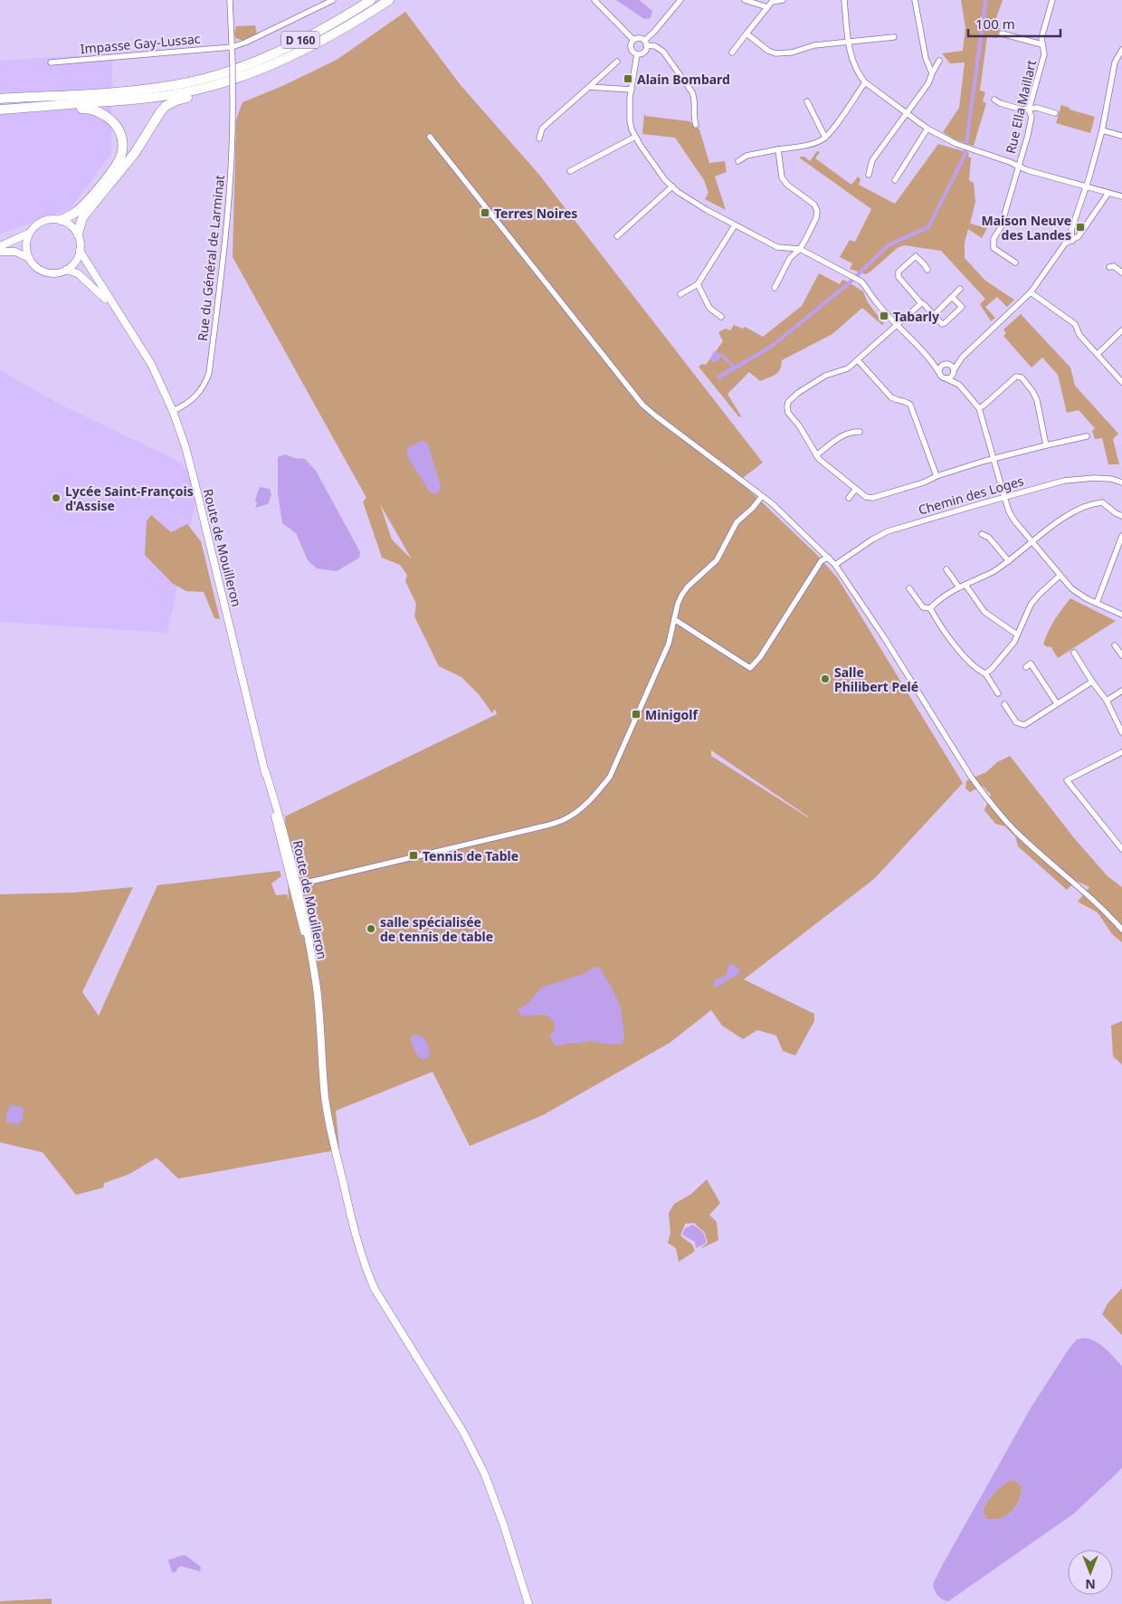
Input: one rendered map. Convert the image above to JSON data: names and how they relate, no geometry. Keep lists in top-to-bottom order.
{
  "streets": {
    "highway": ["D 160"],
    "street": [
      "Impasse Gay-Lussac",
      "Rue Ella Maillart",
      "Rue du Général de Larminat",
      "Chemin des Loges",
      "Route de Mouilleron"
    ]
  },
  "crossings": [
    ["Impasse Gay-Lussac", "Rue du Général de Larminat"],
    ["Rue du Général de Larminat", "Route de Mouilleron"]
  ],
  "places": {
    "transit": [
      "Alain Bombard",
      "Terres Noires",
      "Maison Neuve des Landes",
      "Tabarly",
      "Minigolf",
      "Tennis de Table"
    ],
    "other": ["Lycée Saint-François d'Assise", "Salle Philibert Pelé", "salle spécialisée de tennis de table"]
  },
  "scale_bar": "100 m",
  "north": "bottom"
}
